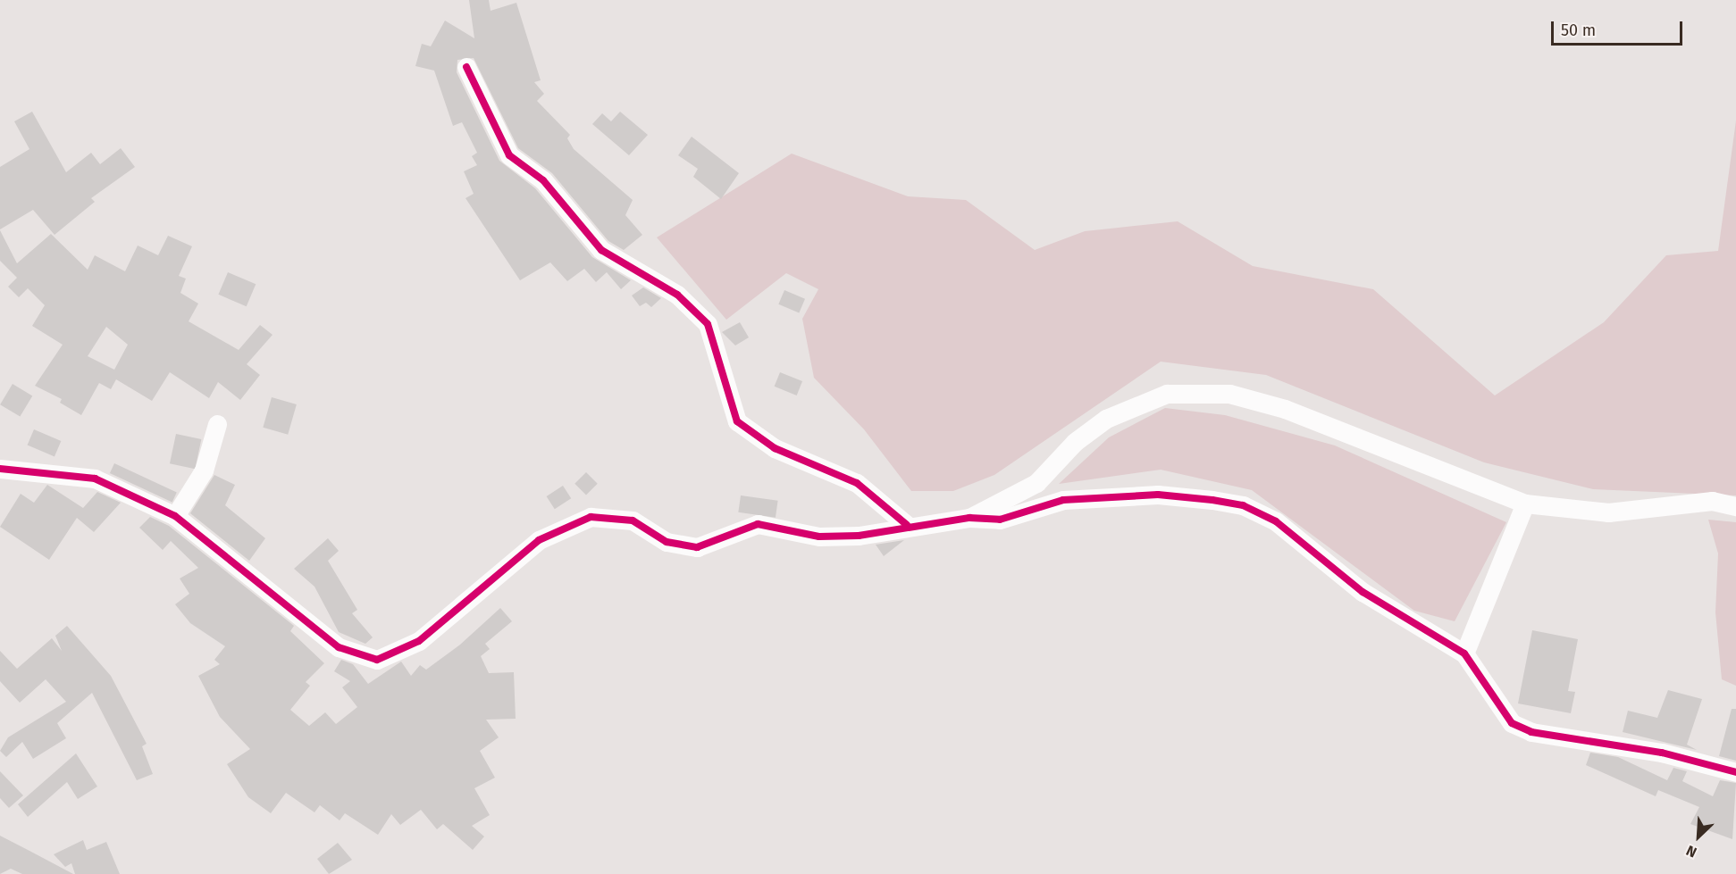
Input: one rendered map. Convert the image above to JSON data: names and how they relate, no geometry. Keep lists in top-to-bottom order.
{
  "scale_bar": "50 m",
  "north": "bottom left"
}
